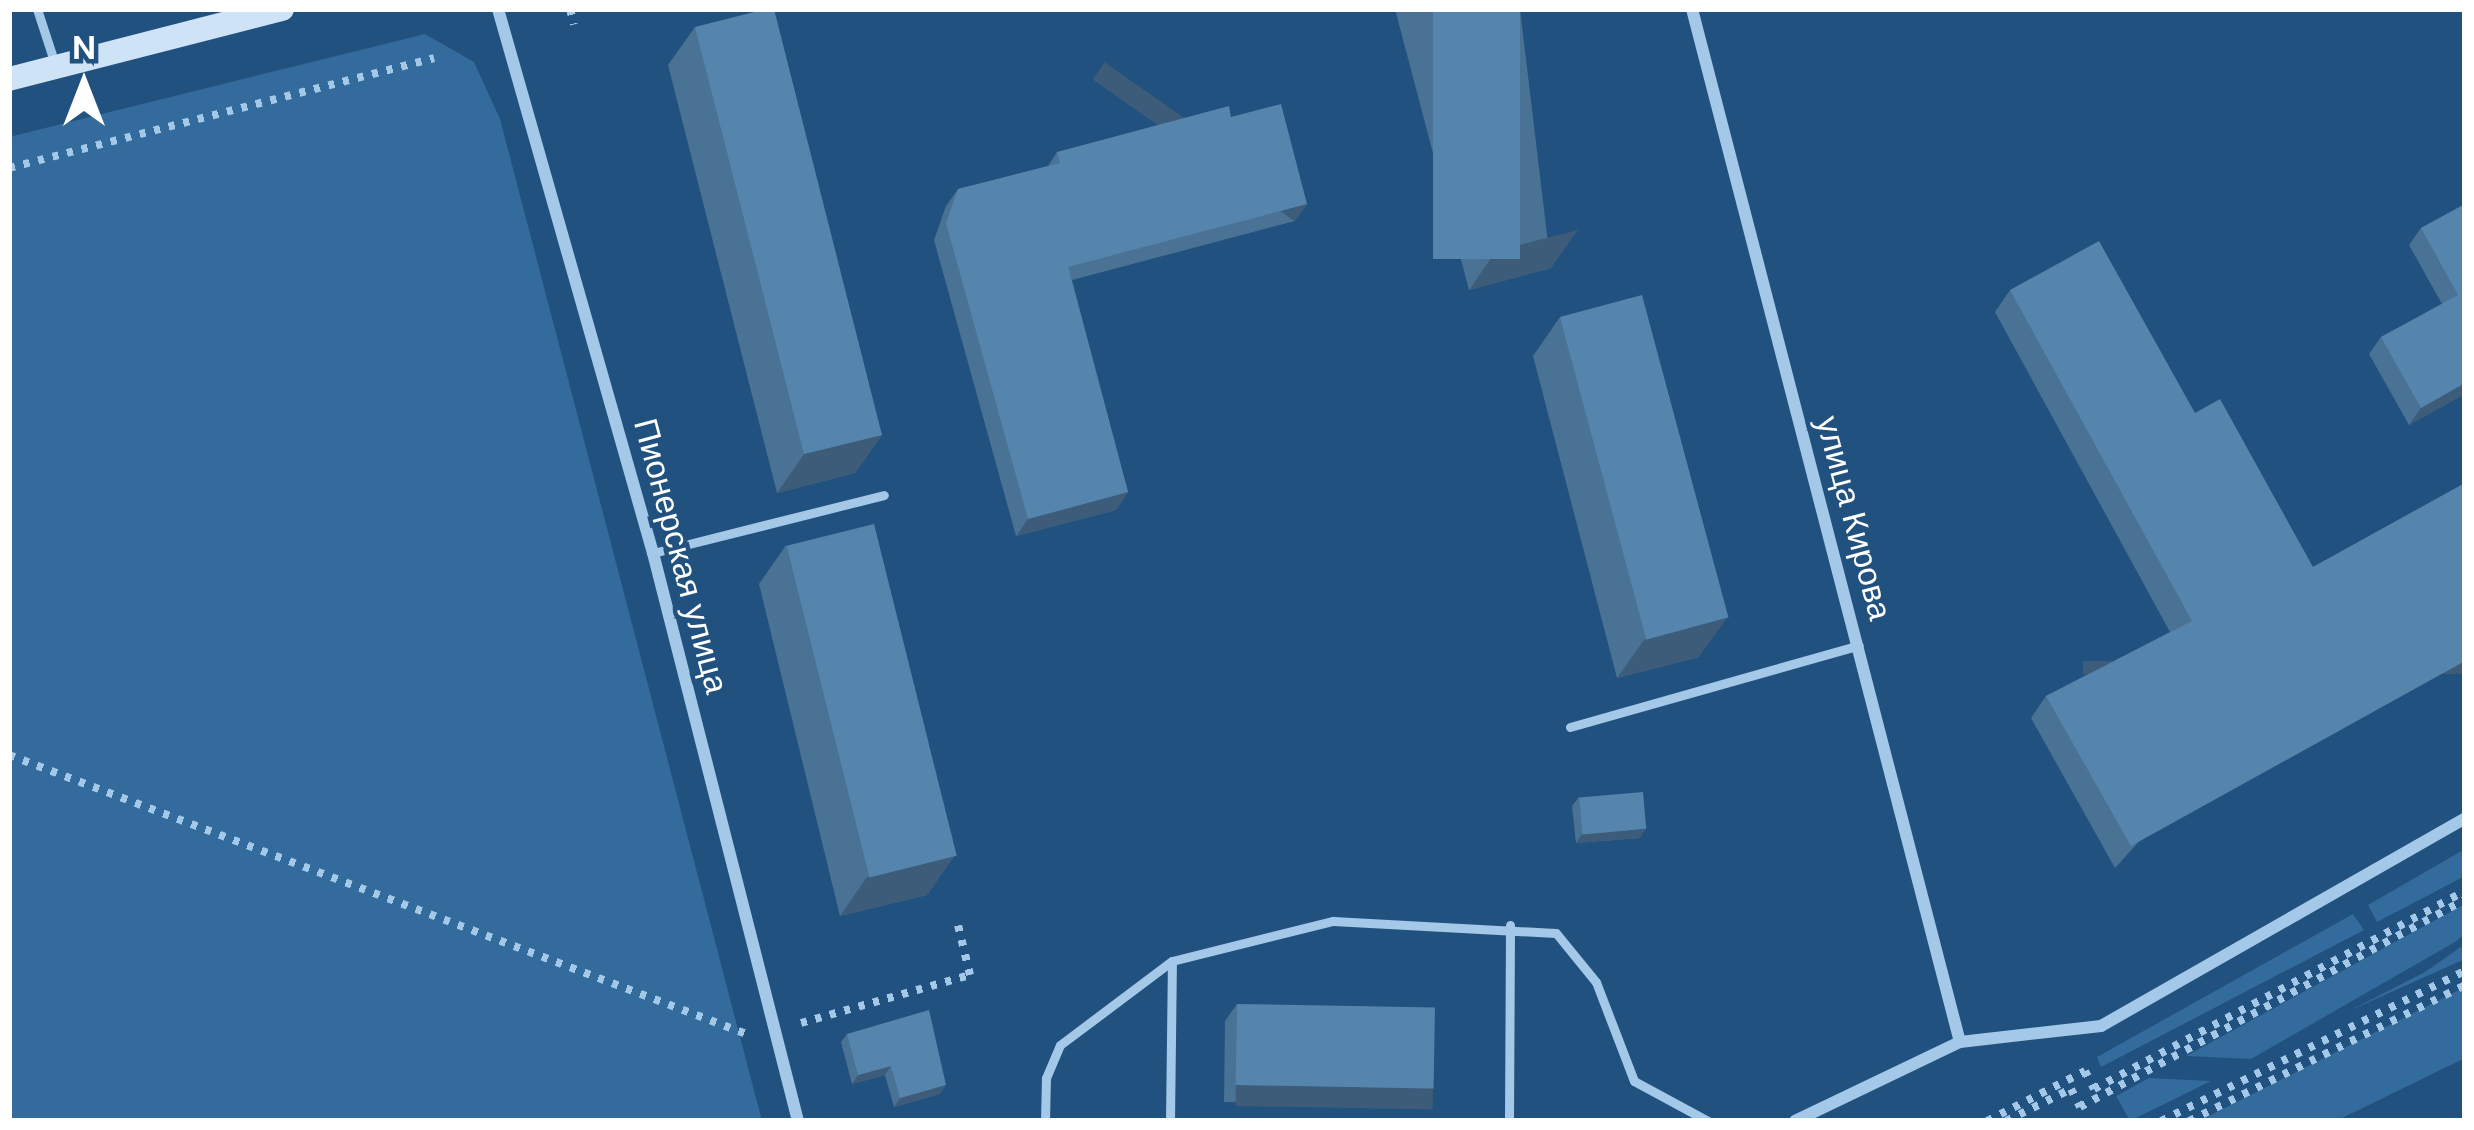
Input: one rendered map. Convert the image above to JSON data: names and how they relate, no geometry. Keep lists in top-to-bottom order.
{
  "streets": {
    "street": ["улица Кирова", "Пионерская улица"]
  },
  "north": "top"
}
